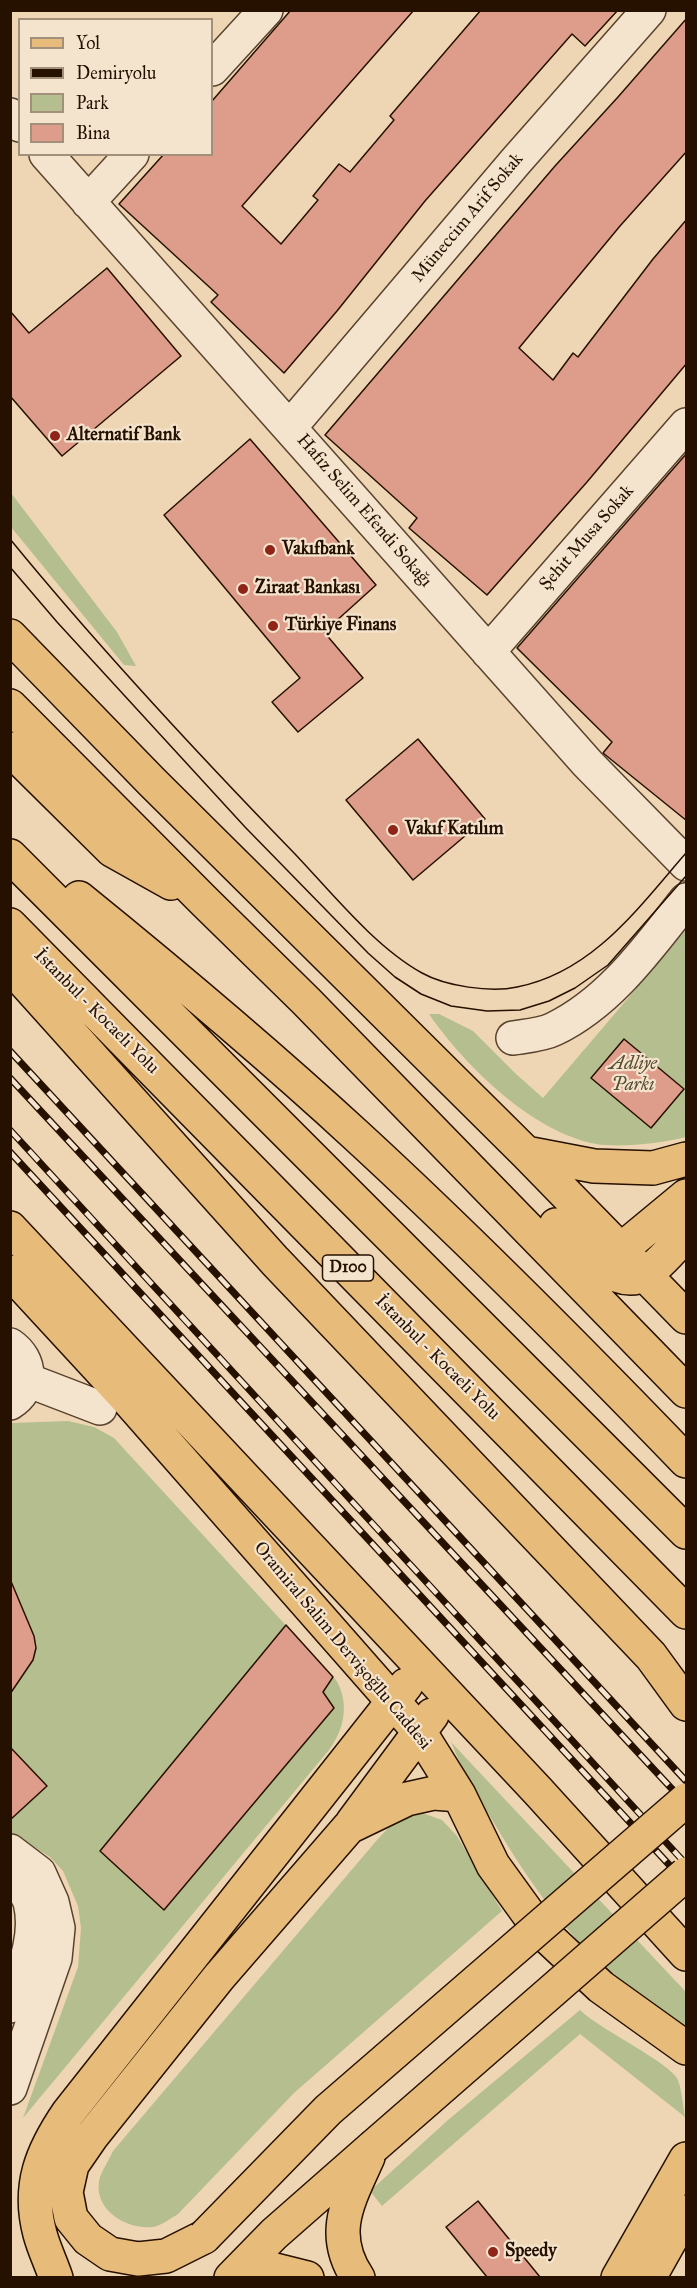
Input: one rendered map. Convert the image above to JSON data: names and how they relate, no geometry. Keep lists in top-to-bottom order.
{
  "streets": {
    "main road": ["İstanbul - Kocaeli Yolu", "D100", "Oramiral Salim Dervişoğllu Caddesi"],
    "street": ["Müneccim Arif Sokak", "Hafız Selim Efendi Sokağı", "Şehit Musa Sokak"]
  },
  "crossings": [
    ["Müneccim Arif Sokak", "Hafız Selim Efendi Sokağı"],
    ["Hafız Selim Efendi Sokağı", "Şehit Musa Sokak"]
  ],
  "parks": ["Adliye Parkı"],
  "places": [
    "Alternatif Bank",
    "Vakıfbank",
    "Ziraat Bankası",
    "Türkiye Finans",
    "Vakıf Katılım",
    "Speedy"
  ],
  "legend": [
    "Yol",
    "Demiryolu",
    "Park",
    "Bina"
  ]
}
